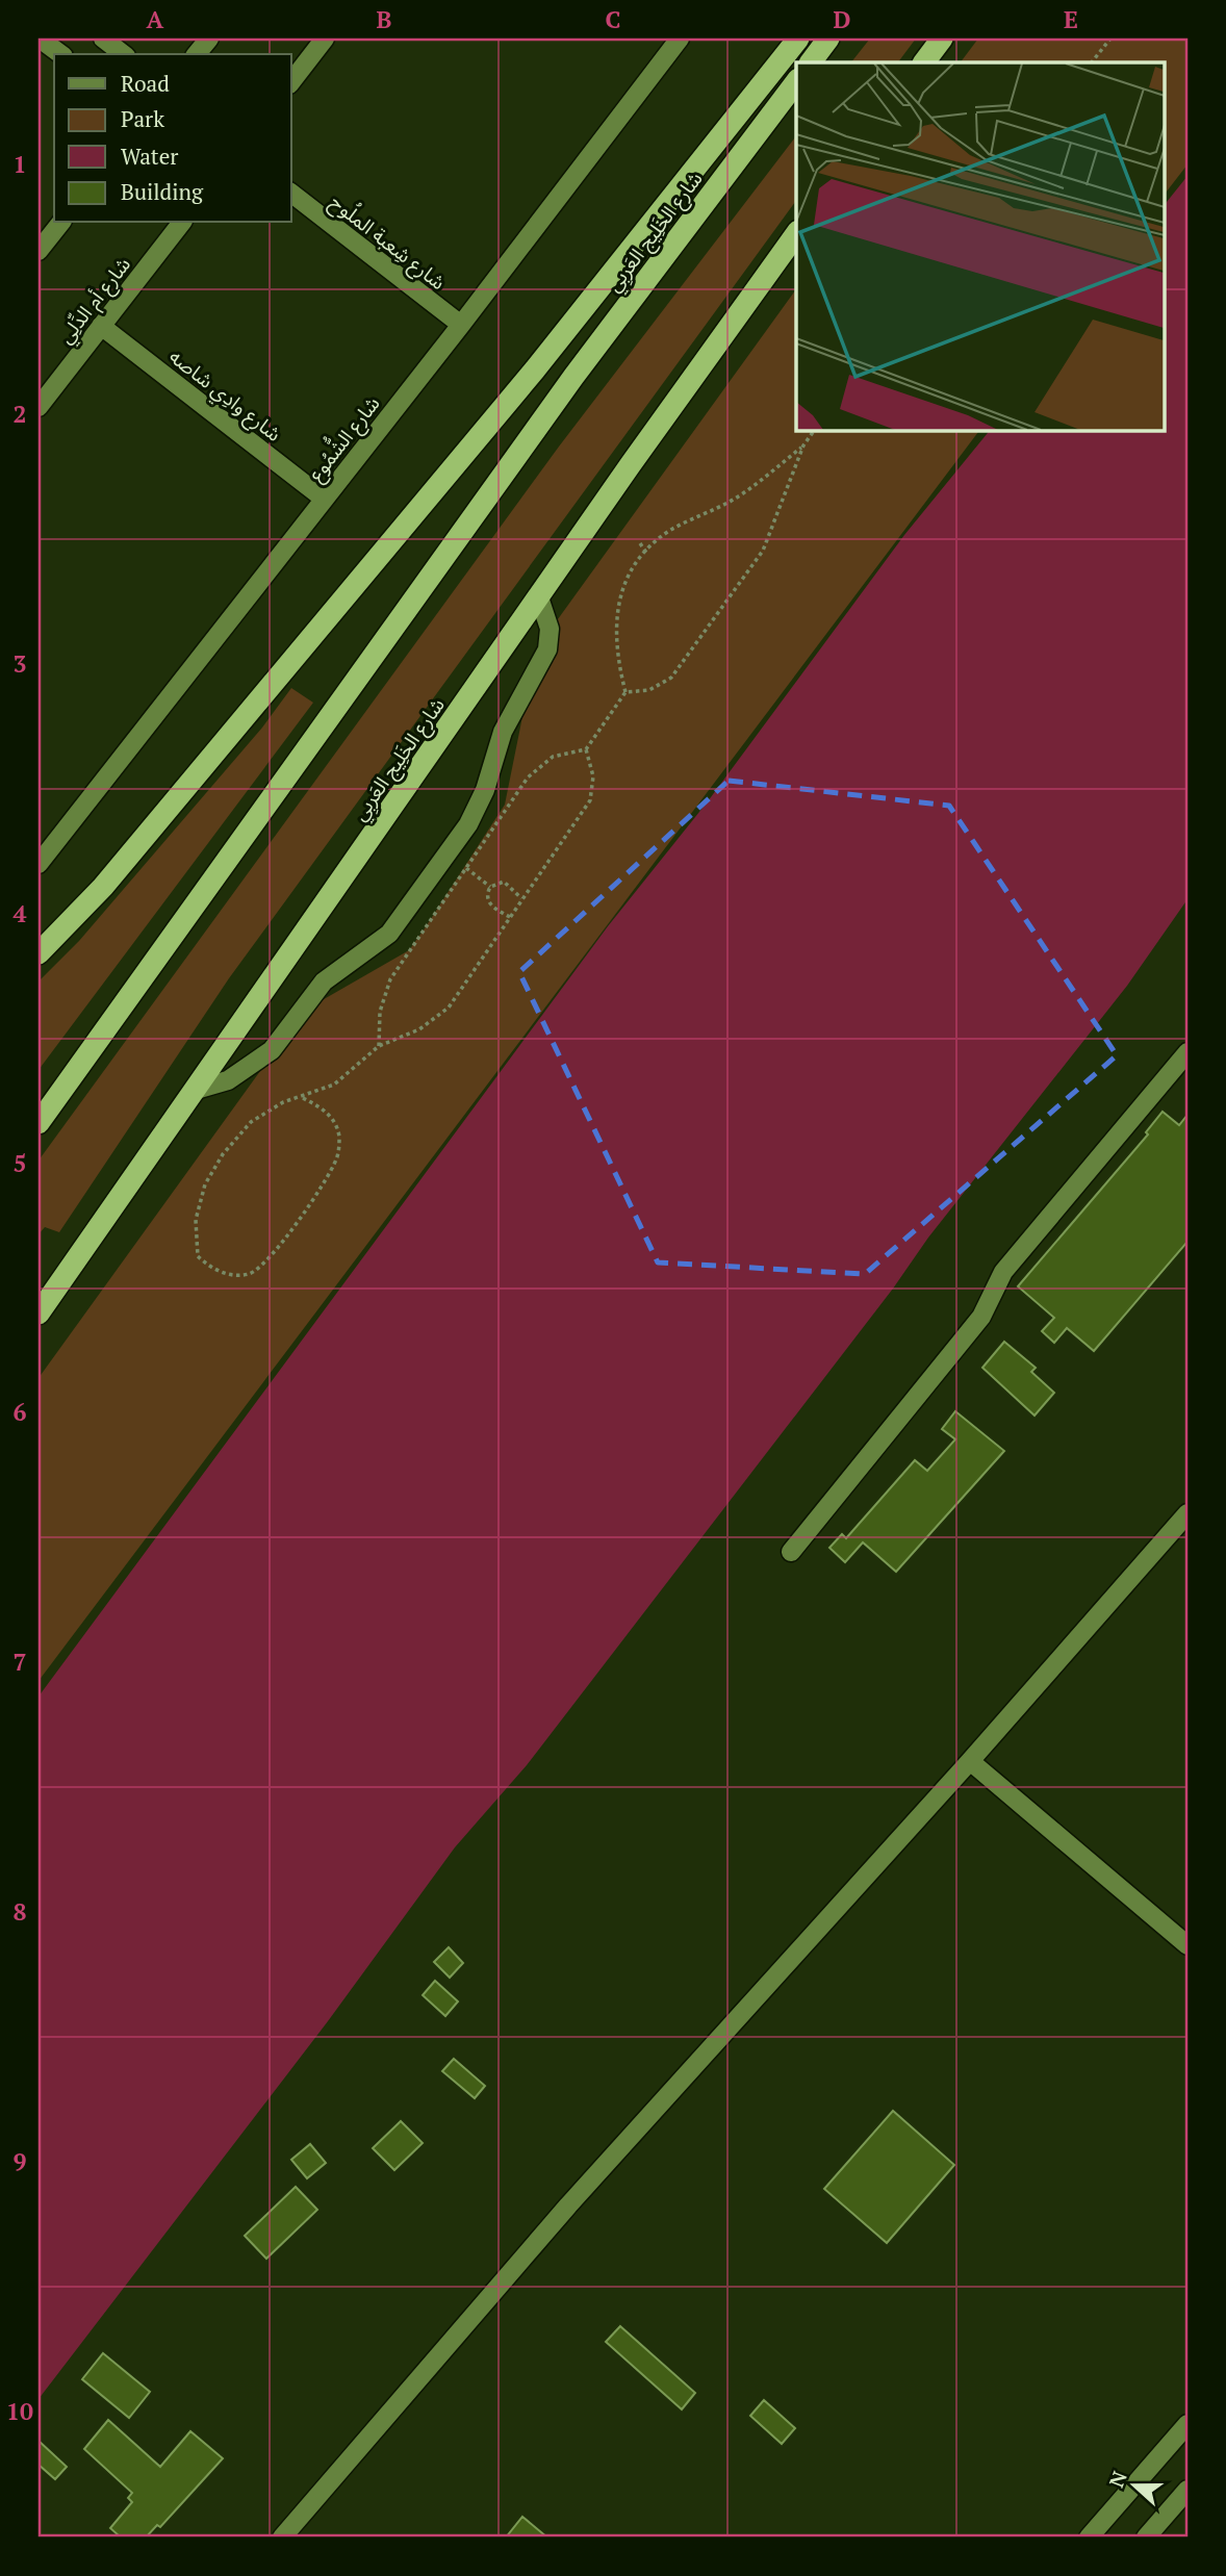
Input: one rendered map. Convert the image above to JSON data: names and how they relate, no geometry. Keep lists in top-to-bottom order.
{
  "streets": {
    "highway": ["شارع الخَلِيج العَربِي"],
    "street": [
      "شارع شِعبة الملُوح",
      "شارع أم الدِّلِي",
      "شارع وادِي شاصه",
      "شارع الشُّمُوع"
    ]
  },
  "crossings": [
    ["شارع شِعبة الملُوح", "شارع الشُّمُوع"],
    ["شارع أم الدِّلِي", "شارع وادِي شاصه"],
    ["شارع وادِي شاصه", "شارع الشُّمُوع"]
  ],
  "legend": [
    "Road",
    "Park",
    "Water",
    "Building"
  ],
  "north": "left",
  "grid": {
    "columns": [
      "A",
      "B",
      "C",
      "D",
      "E"
    ],
    "rows": [
      "1",
      "2",
      "3",
      "4",
      "5",
      "6",
      "7",
      "8",
      "9",
      "10"
    ]
  }
}
